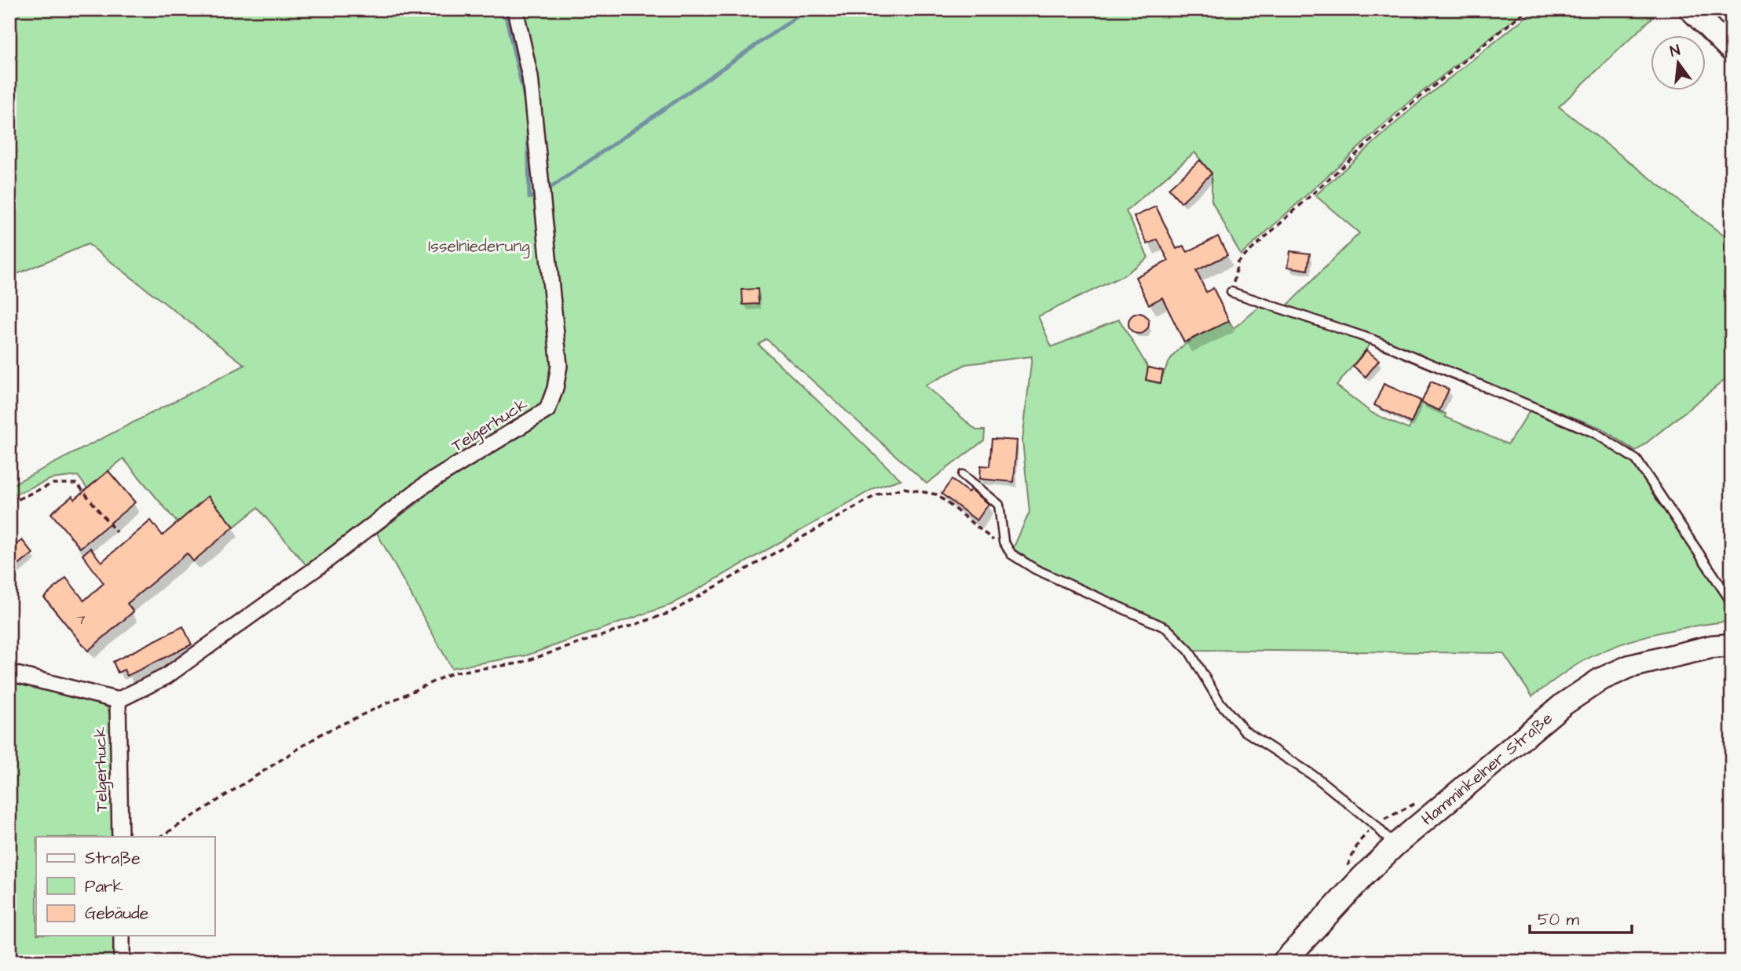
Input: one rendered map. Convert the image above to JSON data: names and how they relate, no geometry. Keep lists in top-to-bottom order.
{
  "streets": {
    "main road": ["Hamminkelner Straße"],
    "street": ["Telgerhuck"]
  },
  "parks": ["Isselniederung"],
  "house_numbers": ["7"],
  "legend": ["Straße", "Park", "Gebäude"],
  "scale_bar": "50 m",
  "north": "top"
}
